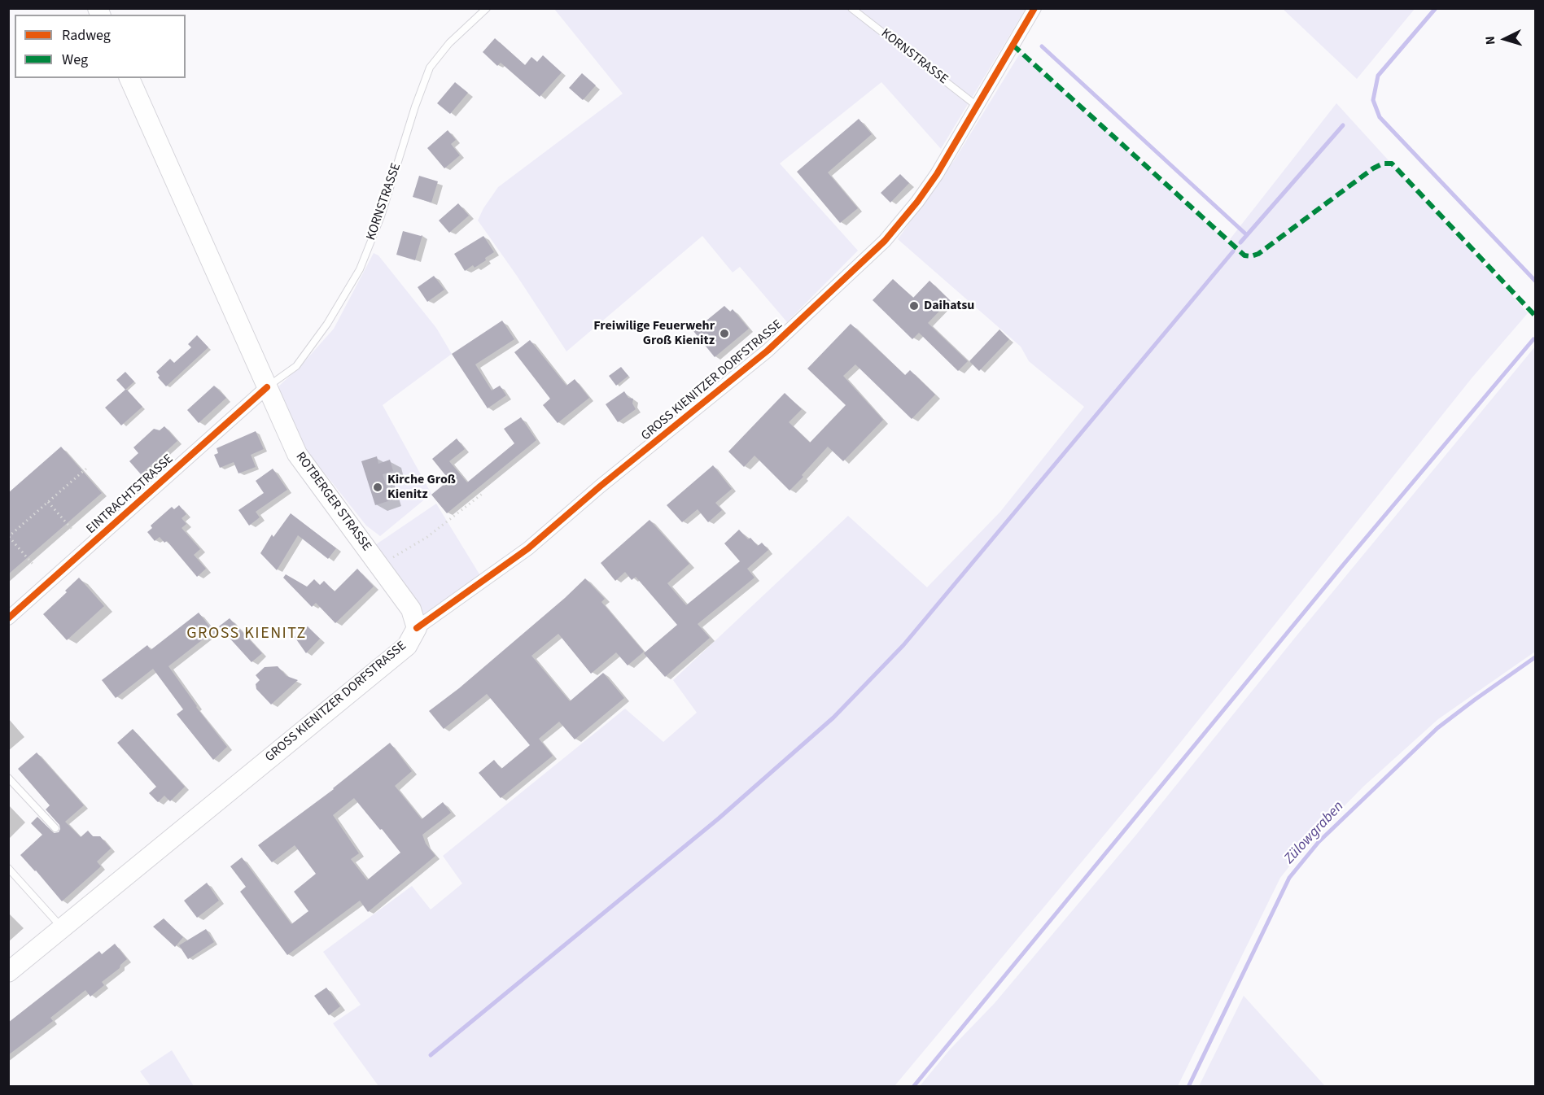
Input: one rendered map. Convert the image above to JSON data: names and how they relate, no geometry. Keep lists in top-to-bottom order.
{
  "streets": {
    "main road": ["GROSS KIENITZER DORFSTRASSE", "ROTBERGER STRASSE"],
    "street": ["EINTRACHTSTRASSE"],
    "lane": ["KORNSTRASSE"]
  },
  "crossings": [
    ["KORNSTRASSE", "GROSS KIENITZER DORFSTRASSE"],
    ["KORNSTRASSE", "EINTRACHTSTRASSE"],
    ["KORNSTRASSE", "ROTBERGER STRASSE"],
    ["GROSS KIENITZER DORFSTRASSE", "ROTBERGER STRASSE"],
    ["EINTRACHTSTRASSE", "ROTBERGER STRASSE"]
  ],
  "districts": ["GROSS KIENITZ"],
  "water": ["Zülowgraben"],
  "places": ["Daihatsu", "Freiwilige Feuerwehr Groß Kienitz", "Kirche Groß Kienitz"],
  "legend": ["Radweg", "Weg"],
  "north": "left"
}
